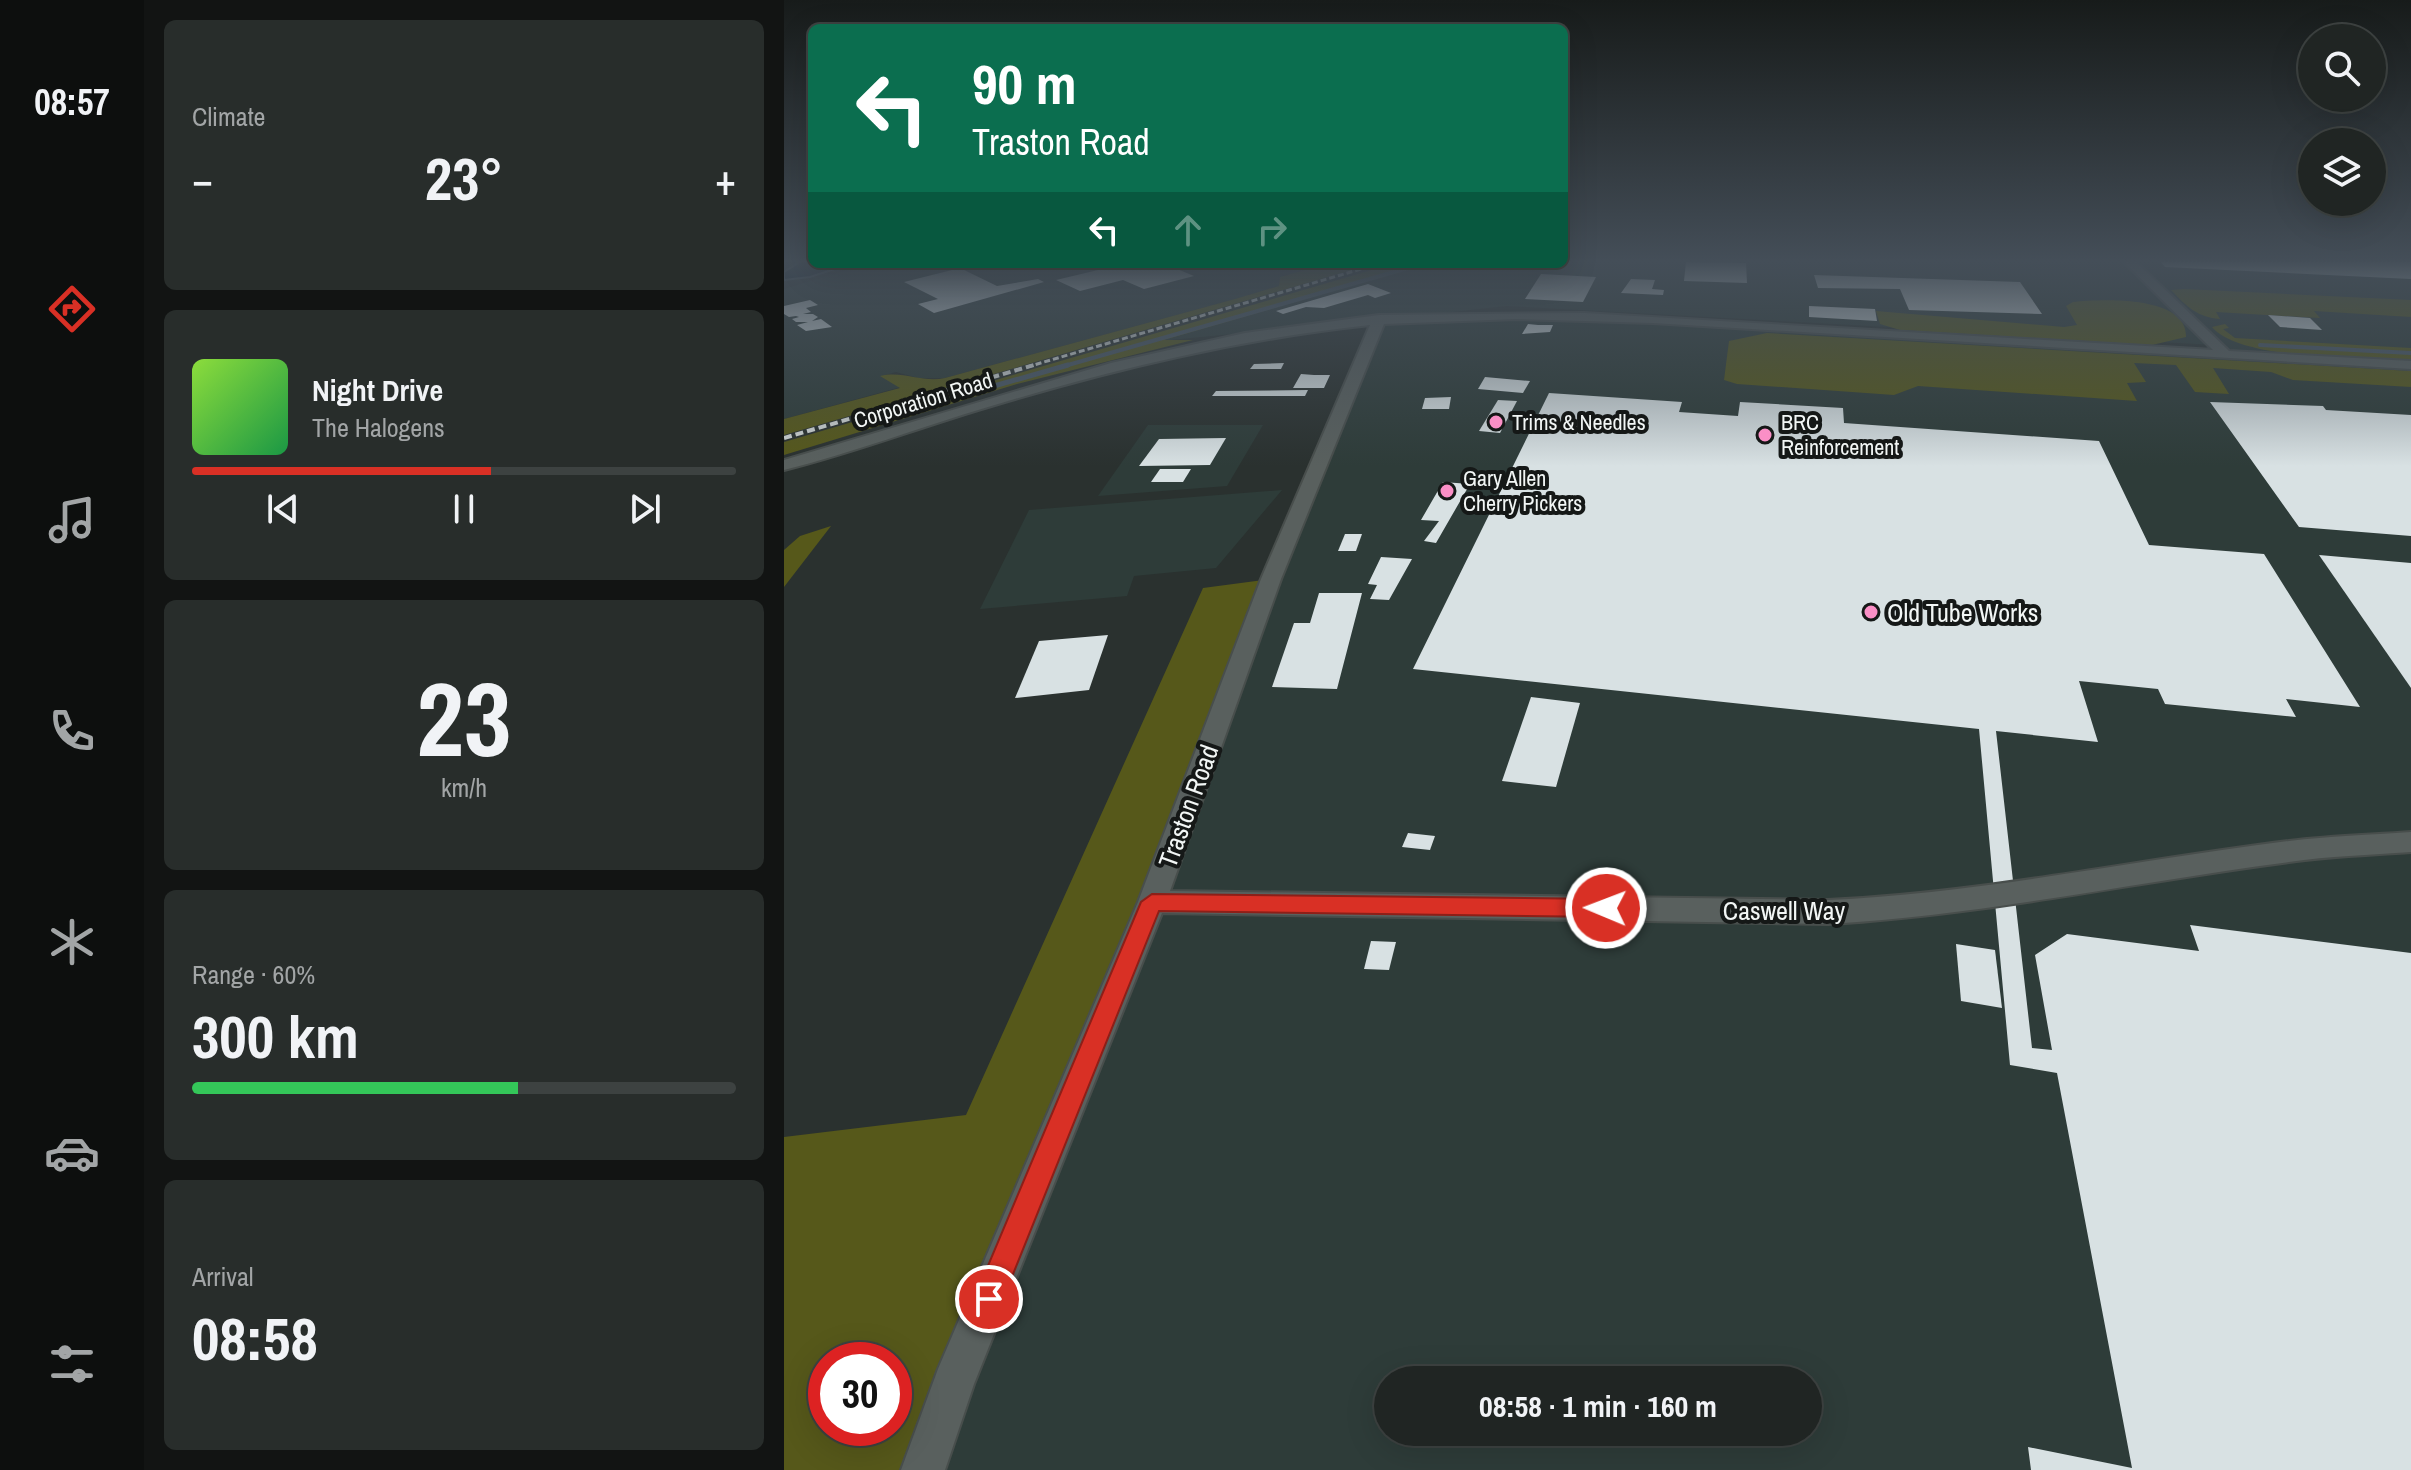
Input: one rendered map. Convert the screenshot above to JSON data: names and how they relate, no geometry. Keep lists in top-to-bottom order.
{
  "streets": {
    "street": ["Corporation Road", "Traston Road", "Caswell Way"]
  },
  "crossings": [
    ["Traston Road", "Caswell Way"]
  ],
  "places": [
    "Trims & Needles",
    "BRC Reinforcement",
    "Gary Allen Cherry Pickers",
    "Old Tube Works"
  ],
  "page": {
    "tabs": "08:57",
    "tile": [
      "Climate",
      ["23", "km/h"],
      ["Range · 60%", "300 km"],
      ["Arrival", "08:58"]
    ],
    "turn": ["90 m", "Traston Road"],
    "heat": ["−", "23°", "+"],
    "song": ["Night Drive", "The Halogens"],
    "limit": "30",
    "trip": "08:58 · 1 min · 160 m"
  }
}
